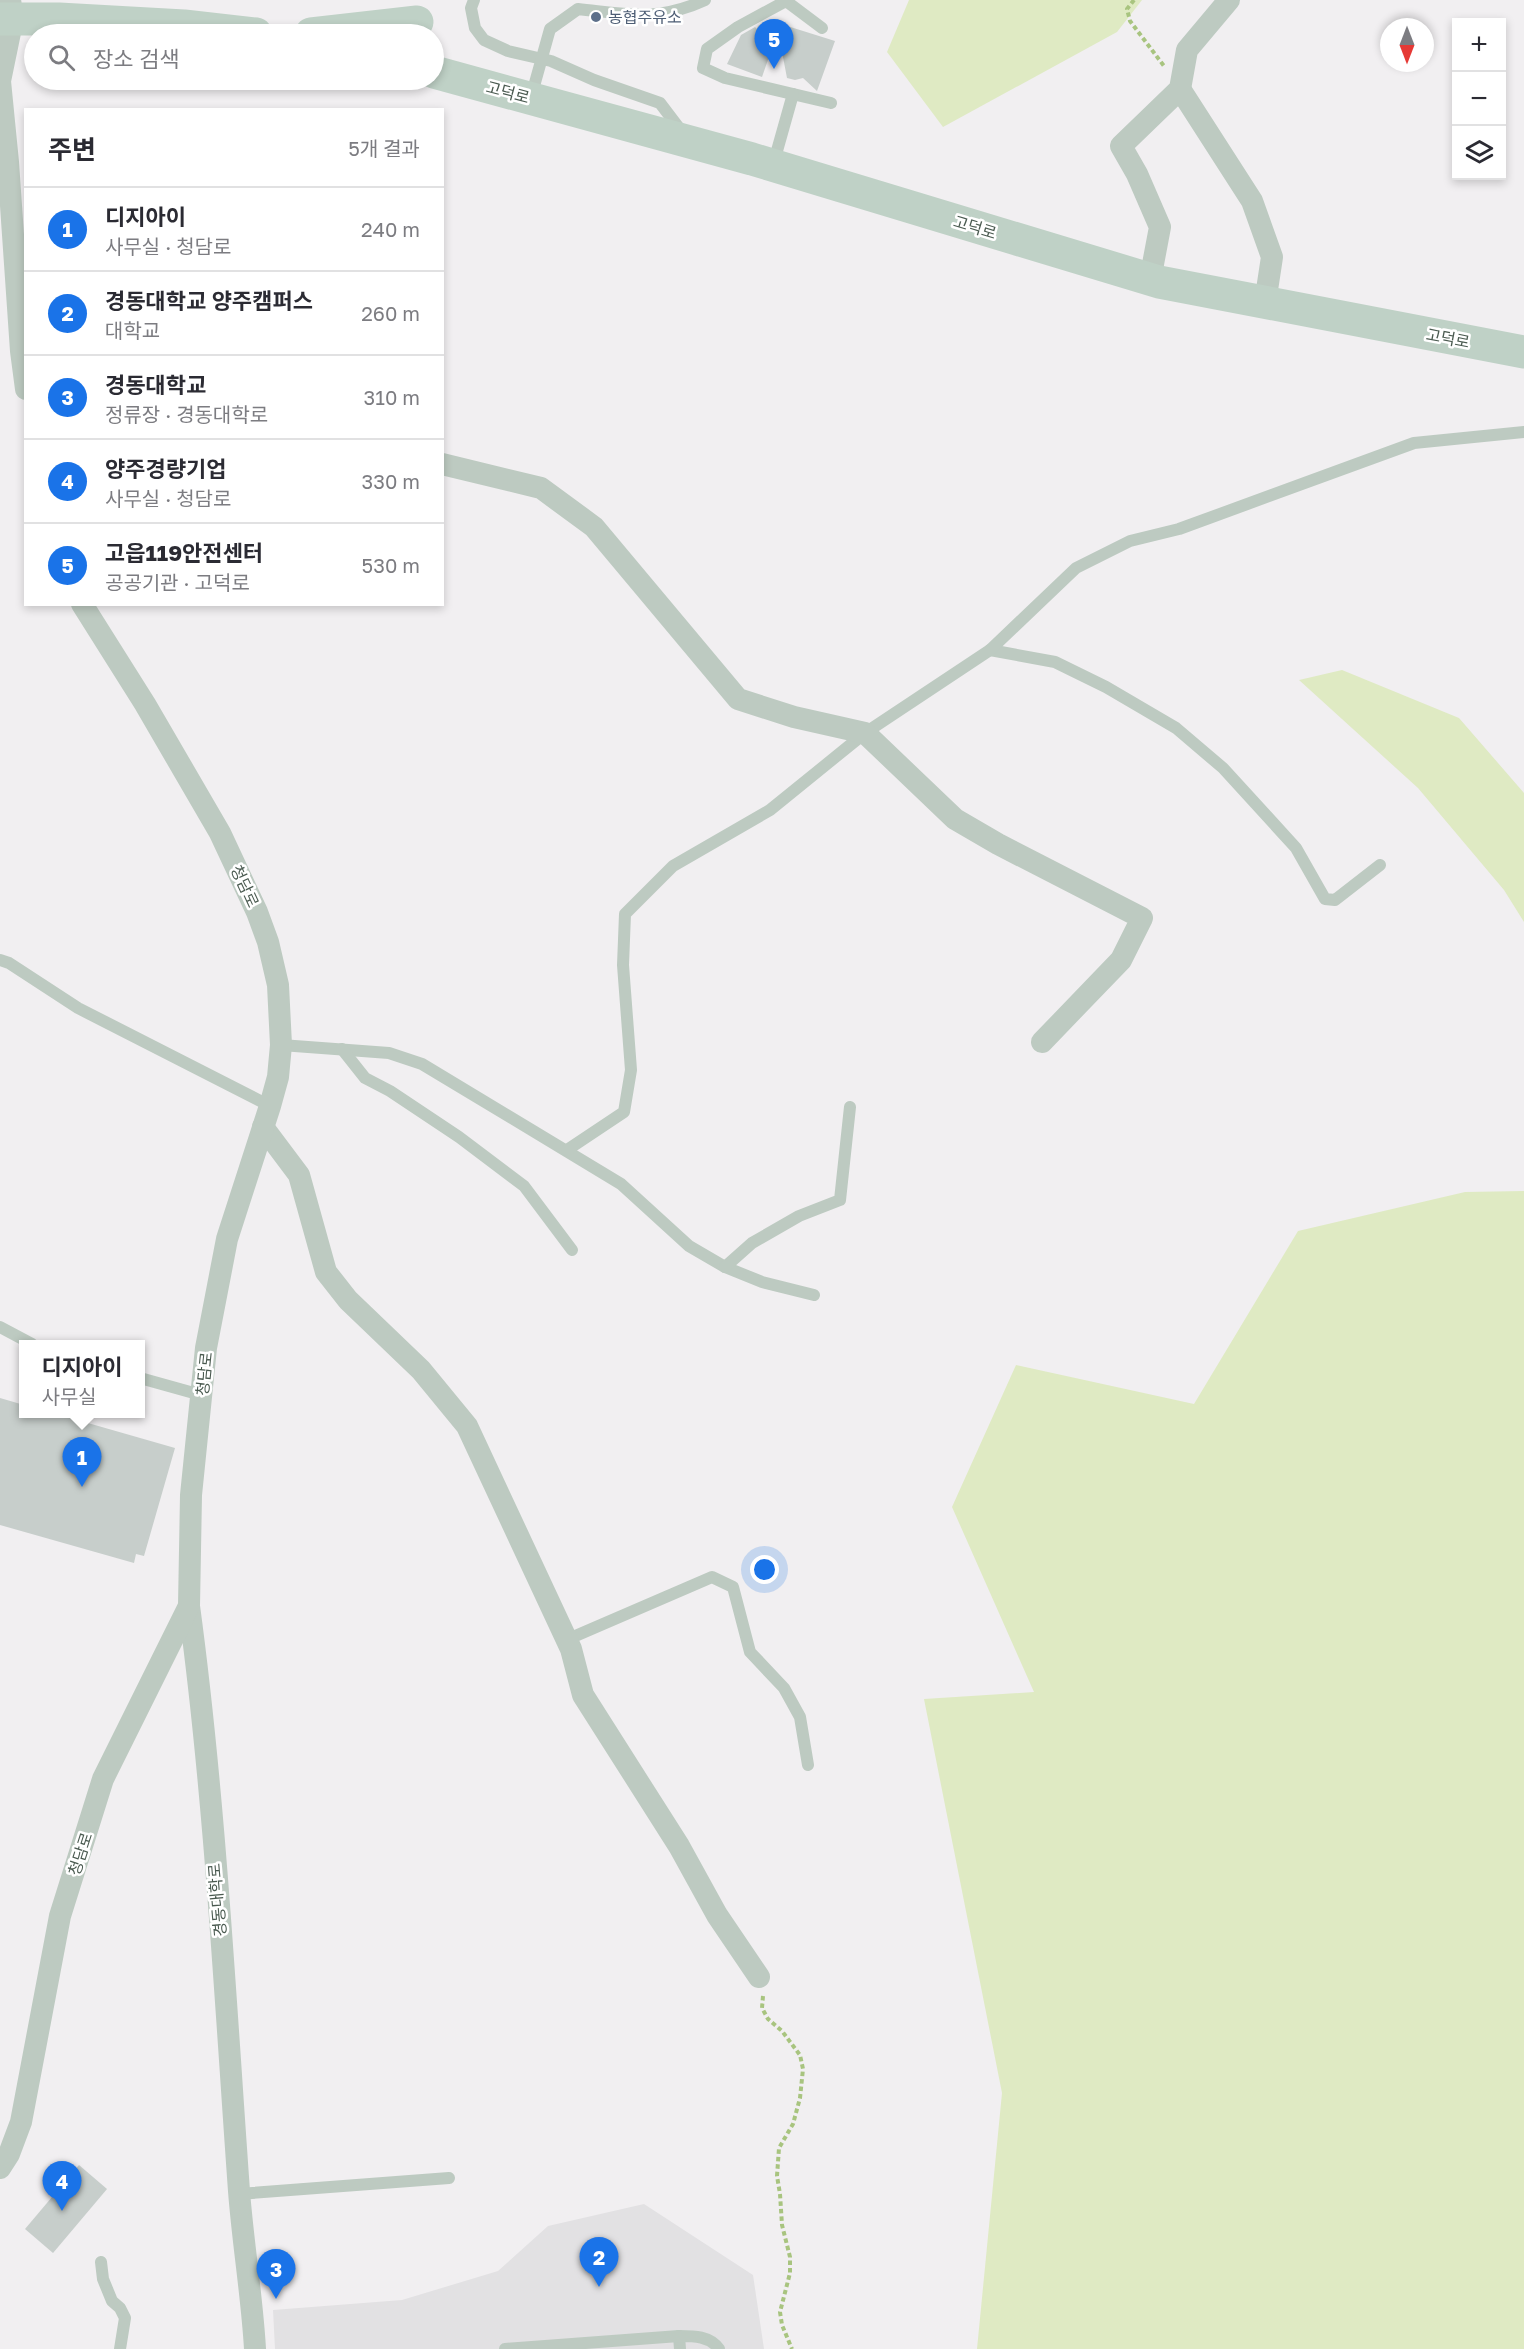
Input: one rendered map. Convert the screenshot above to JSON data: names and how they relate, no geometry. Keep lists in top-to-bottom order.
{
  "streets": {
    "main road": ["고덕로"],
    "street": ["청담로", "경동대학로"]
  },
  "crossings": [
    ["청담로", "경동대학로"]
  ],
  "places": ["농협주유소"],
  "north": "bottom",
  "page": {
    "map_buttons": ["+", "−"],
    "pins": [
      "5",
      "1",
      "4",
      "2",
      "3"
    ],
    "search": "장소 검색",
    "heading": ["주변", "5개 결과"],
    "list": [
      {
        "mark": "1",
        "name": "디지아이",
        "note": "사무실 · 청담로",
        "value": "240 m"
      },
      {
        "mark": "2",
        "name": "경동대학교 양주캠퍼스",
        "note": "대학교",
        "value": "260 m"
      },
      {
        "mark": "3",
        "name": "경동대학교",
        "note": "정류장 · 경동대학로",
        "value": "310 m"
      },
      {
        "mark": "4",
        "name": "양주경량기업",
        "note": "사무실 · 청담로",
        "value": "330 m"
      },
      {
        "mark": "5",
        "name": "고읍119안전센터",
        "note": "공공기관 · 고덕로",
        "value": "530 m"
      }
    ],
    "popup": ["디지아이", "사무실"]
  }
}
